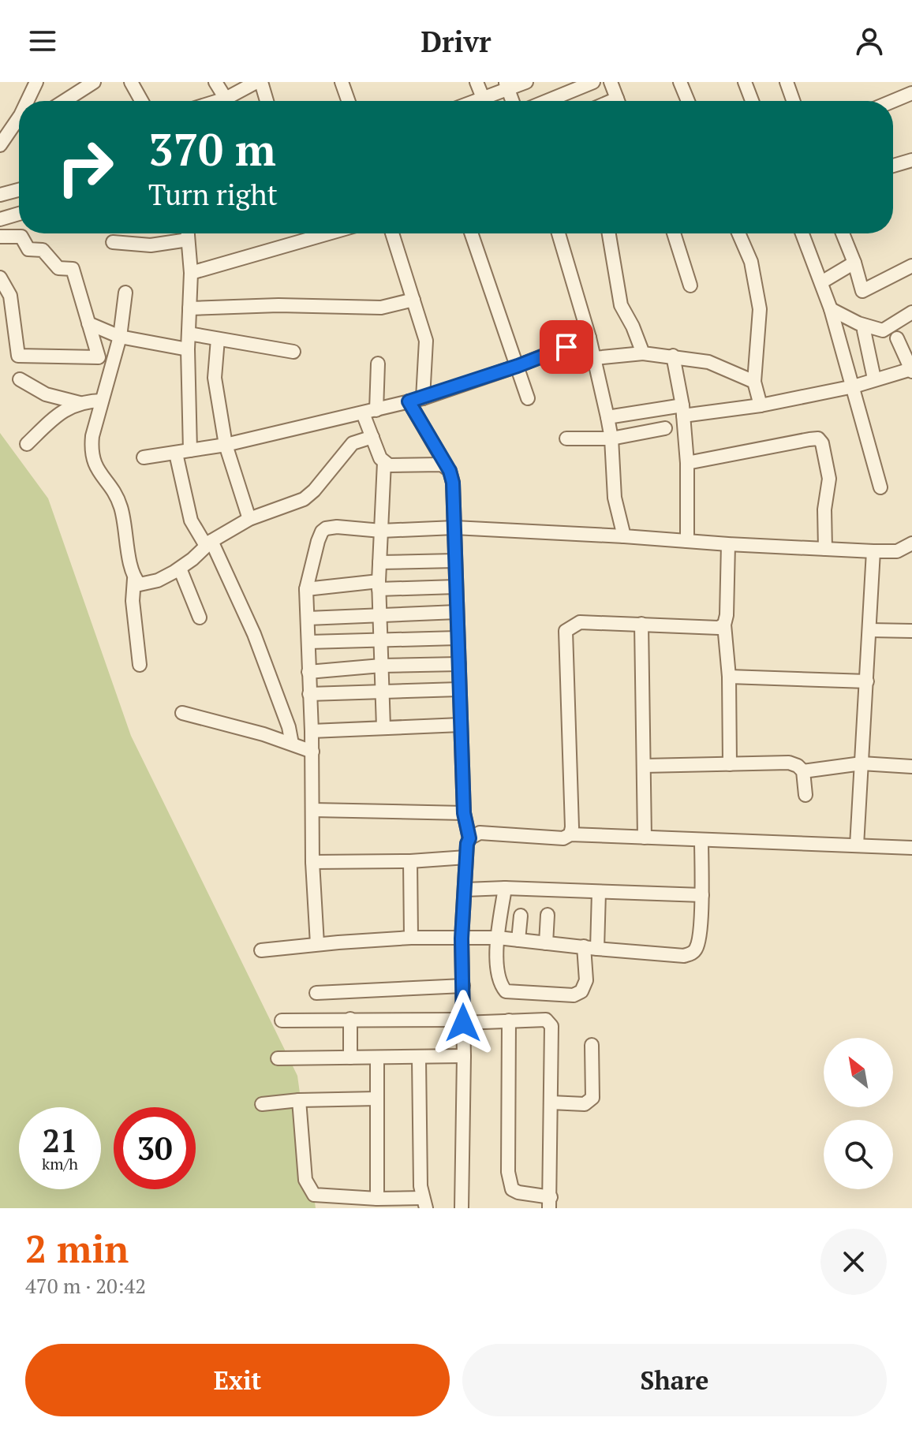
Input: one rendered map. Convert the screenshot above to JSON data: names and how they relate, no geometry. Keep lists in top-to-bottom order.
{
  "north": "top left",
  "page": {
    "header": "Drivr",
    "turn": ["370 m", "Turn right"],
    "speed": "21 km/h",
    "limit": "30",
    "heading": ["2 min", "470 m · 20:42"],
    "buttons": ["Exit", "Share"]
  }
}
